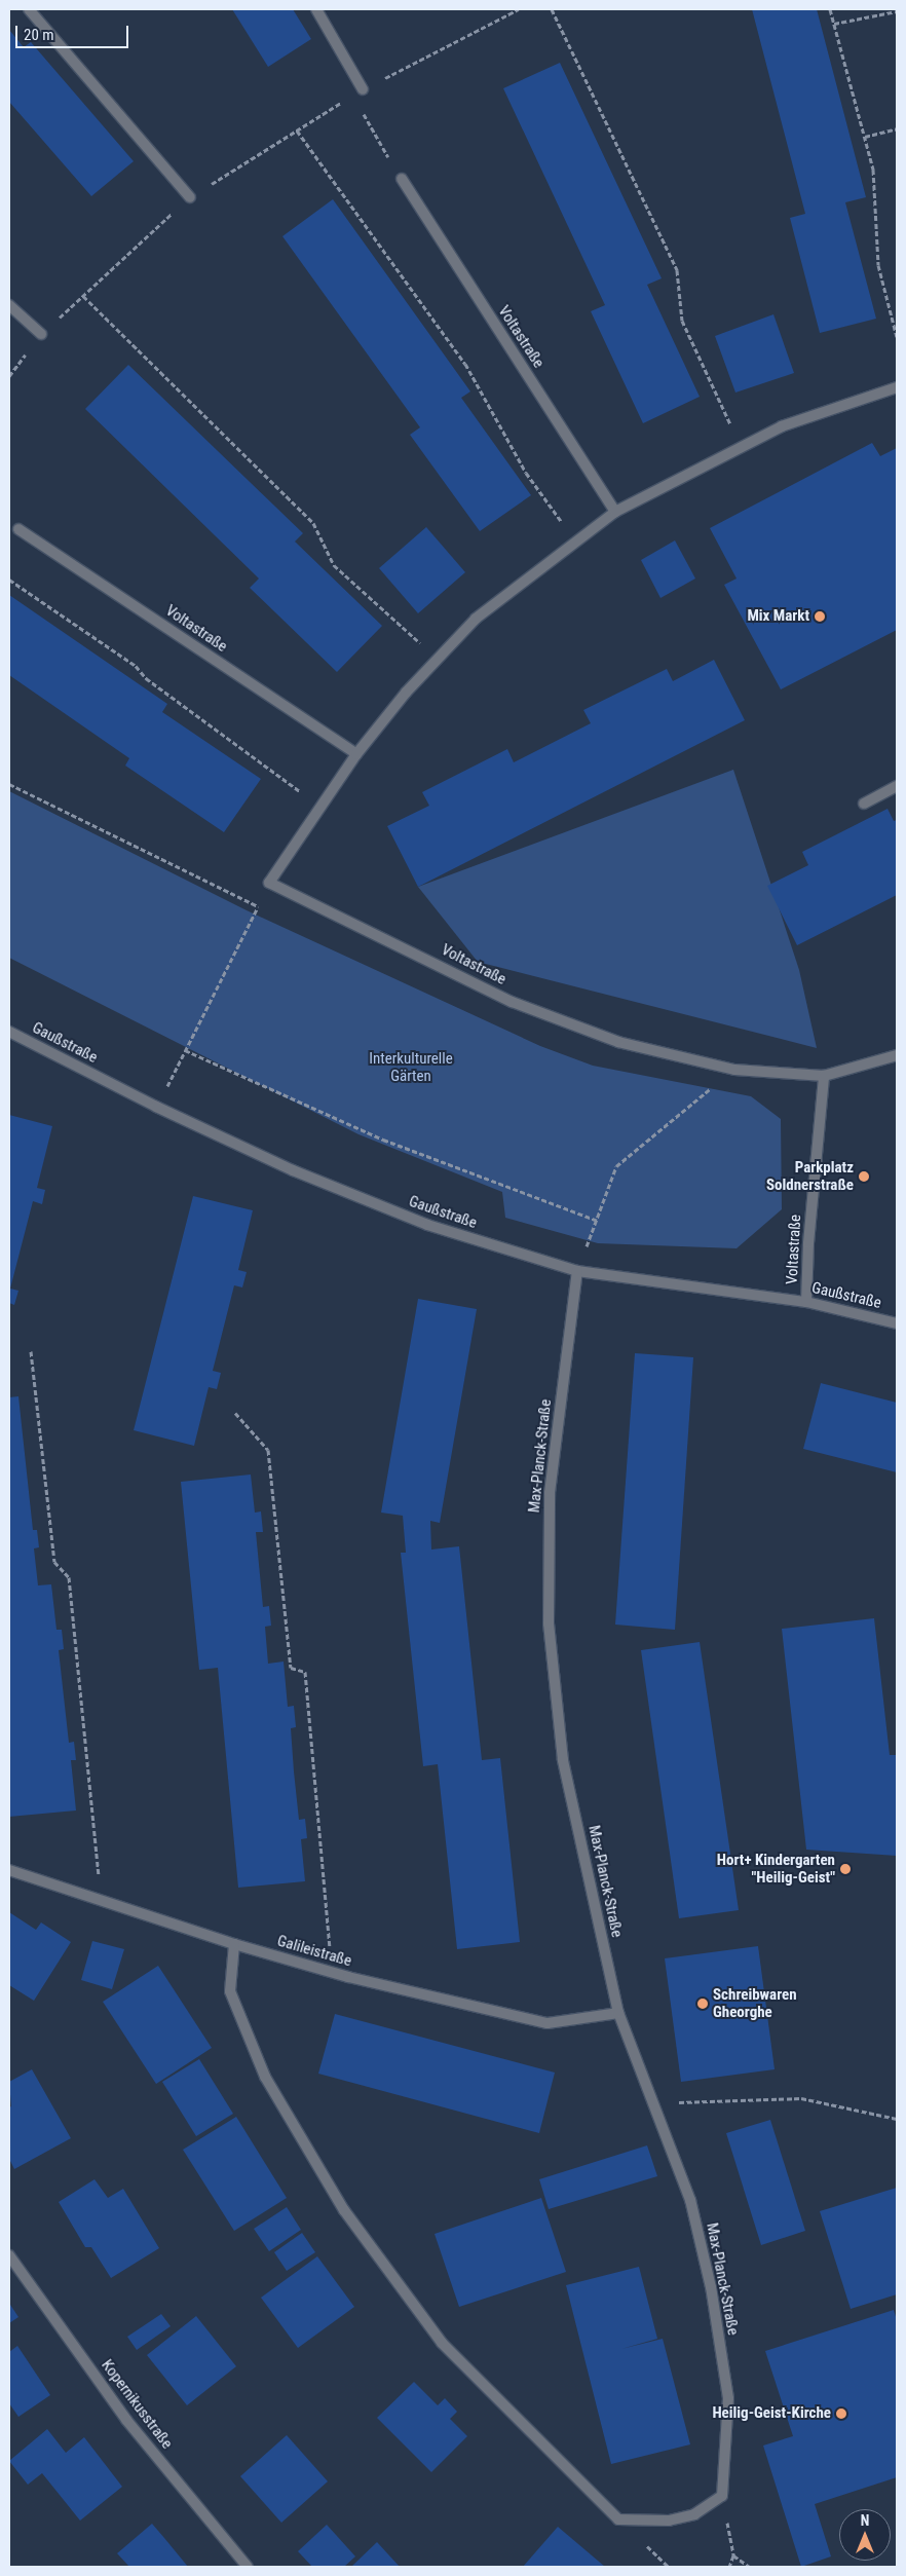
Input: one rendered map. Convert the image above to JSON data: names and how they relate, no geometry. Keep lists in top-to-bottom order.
{
  "streets": {
    "street": [
      "Voltastraße",
      "Gaußstraße",
      "Max-Planck-Straße",
      "Galileistraße",
      "Kopernikusstraße"
    ]
  },
  "crossings": [
    ["Voltastraße", "Gaußstraße"],
    ["Gaußstraße", "Max-Planck-Straße"],
    ["Max-Planck-Straße", "Galileistraße"]
  ],
  "parks": ["Interkulturelle Gärten"],
  "places": [
    "Mix Markt",
    "Parkplatz Soldnerstraße",
    "Hort+ Kindergarten \"Heilig-Geist\"",
    "Schreibwaren Gheorghe",
    "Heilig-Geist-Kirche"
  ],
  "scale_bar": "20 m",
  "north": "top"
}
